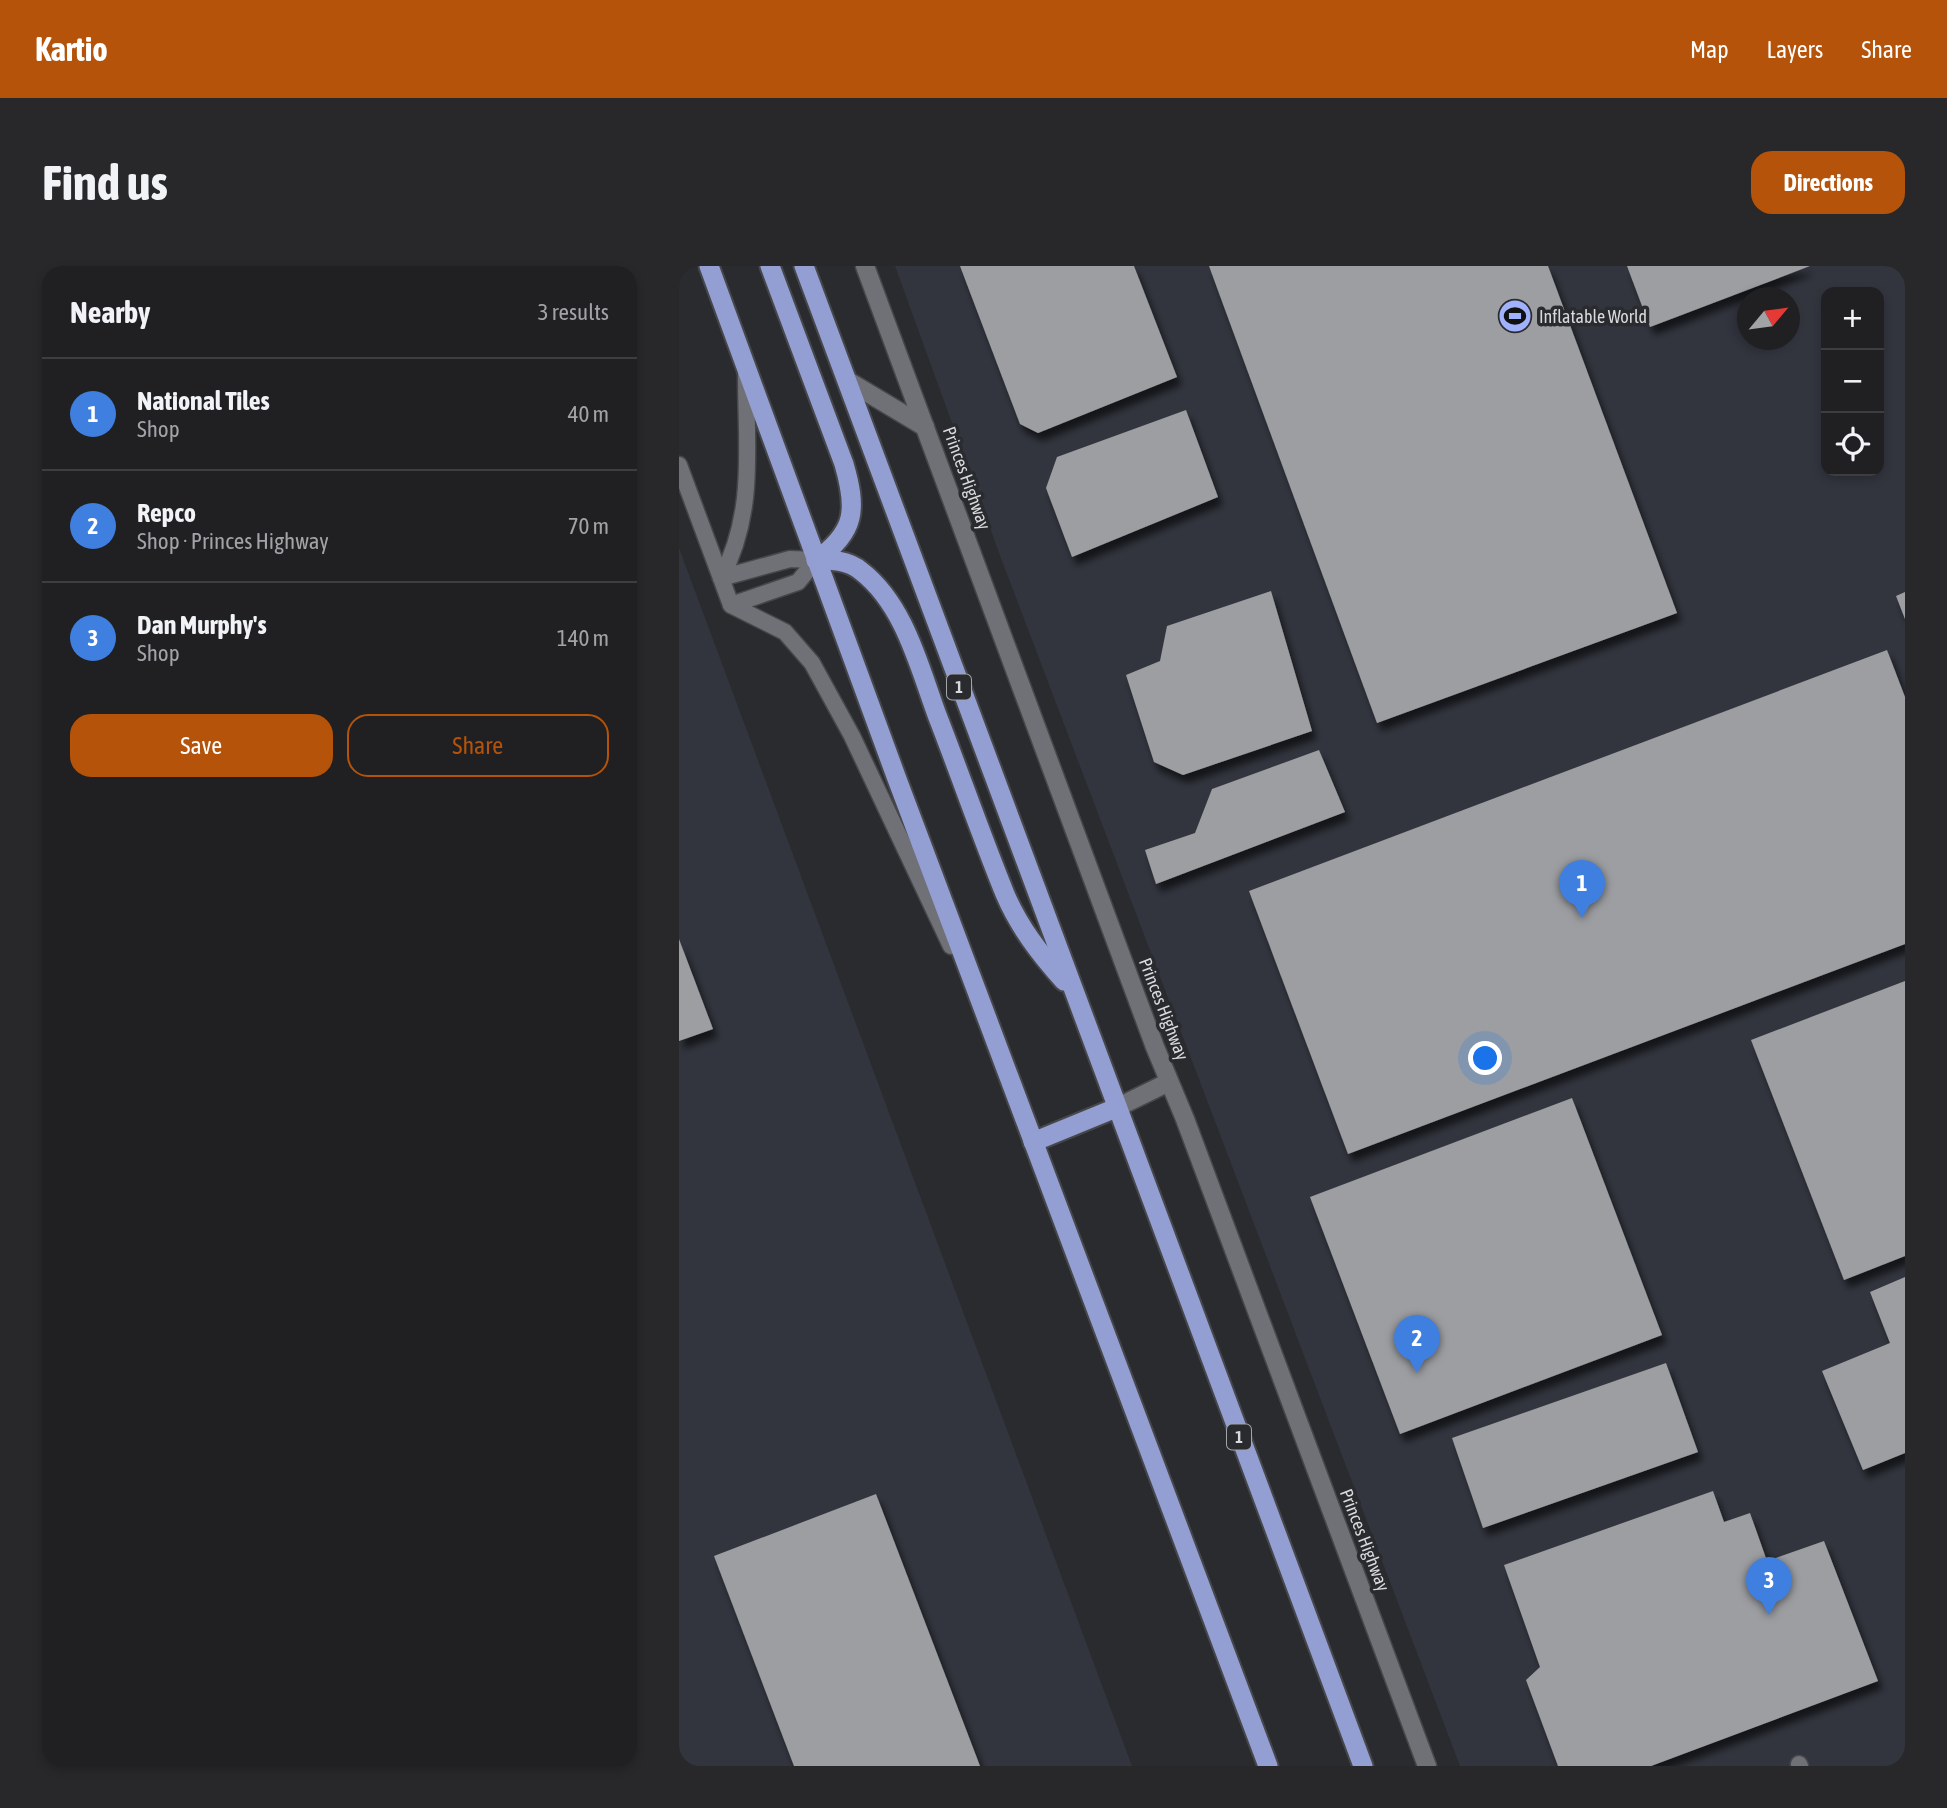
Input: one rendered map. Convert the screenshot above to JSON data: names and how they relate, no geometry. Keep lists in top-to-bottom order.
{
  "streets": {
    "highway": ["1"],
    "street": ["Princes Highway"]
  },
  "places": {
    "sports": ["Inflatable World"]
  },
  "north": "top right",
  "page": {
    "header": "Kartio",
    "nav": ["Map", "Layers", "Share"],
    "buttons": [
      "Directions",
      ["Save", "Share"]
    ],
    "title": "Find us",
    "heading": ["Nearby", "3 results"],
    "map_buttons": ["+", "−"],
    "list": [
      {
        "mark": "1",
        "name": "National Tiles",
        "note": "Shop",
        "value": "40 m"
      },
      {
        "mark": "2",
        "name": "Repco",
        "note": "Shop · Princes Highway",
        "value": "70 m"
      },
      {
        "mark": "3",
        "name": "Dan Murphy's",
        "note": "Shop",
        "value": "140 m"
      }
    ],
    "pins": ["1", "2", "3"]
  }
}
